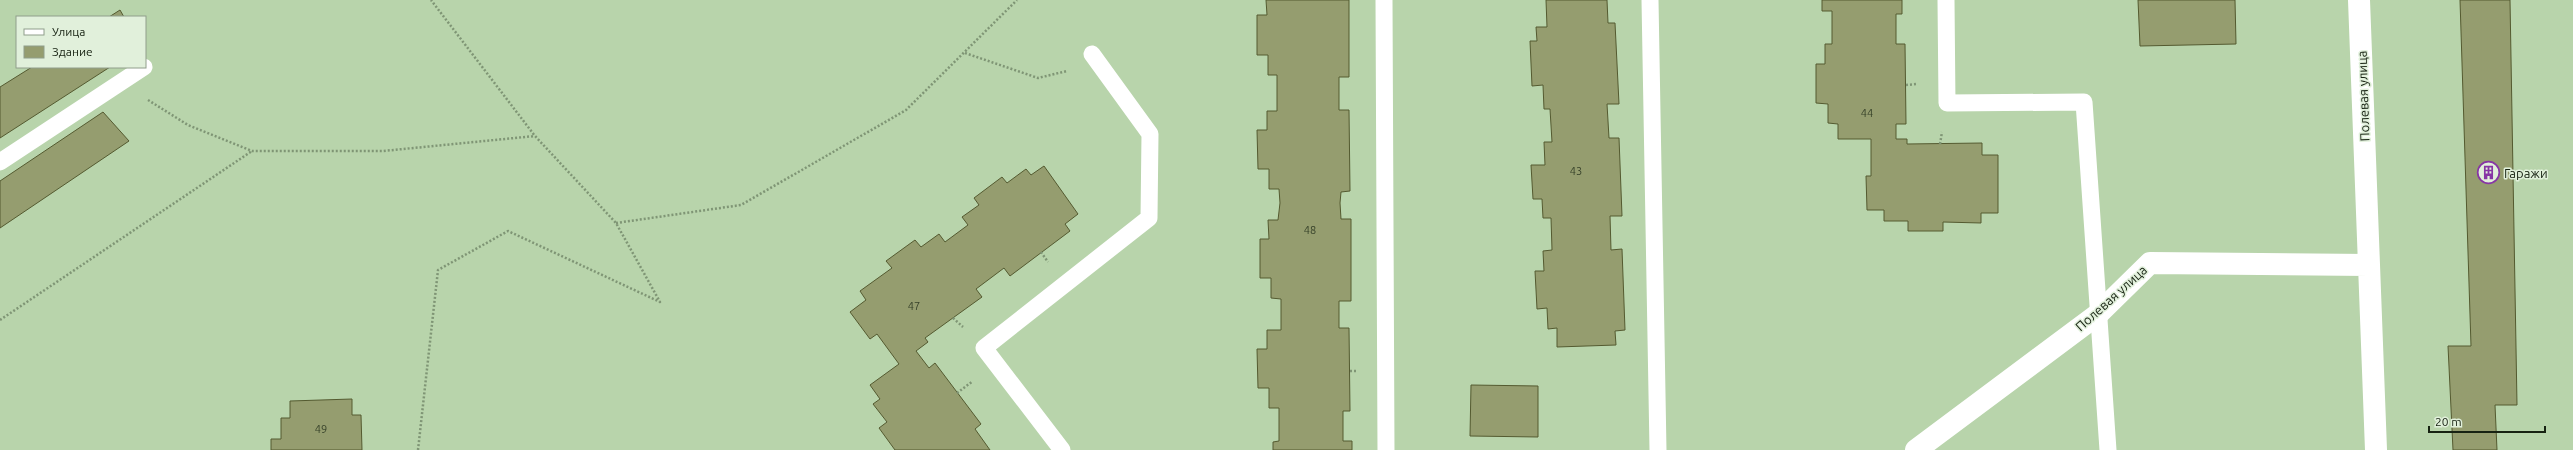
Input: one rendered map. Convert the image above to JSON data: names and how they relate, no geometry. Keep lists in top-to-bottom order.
{
  "streets": {
    "street": ["Полевая улица"]
  },
  "places": {
    "building": ["Гаражи"]
  },
  "house_numbers": [
    "44",
    "43",
    "48",
    "47",
    "49"
  ],
  "legend": ["Улица", "Здание"],
  "scale_bar": "20 m"
}
